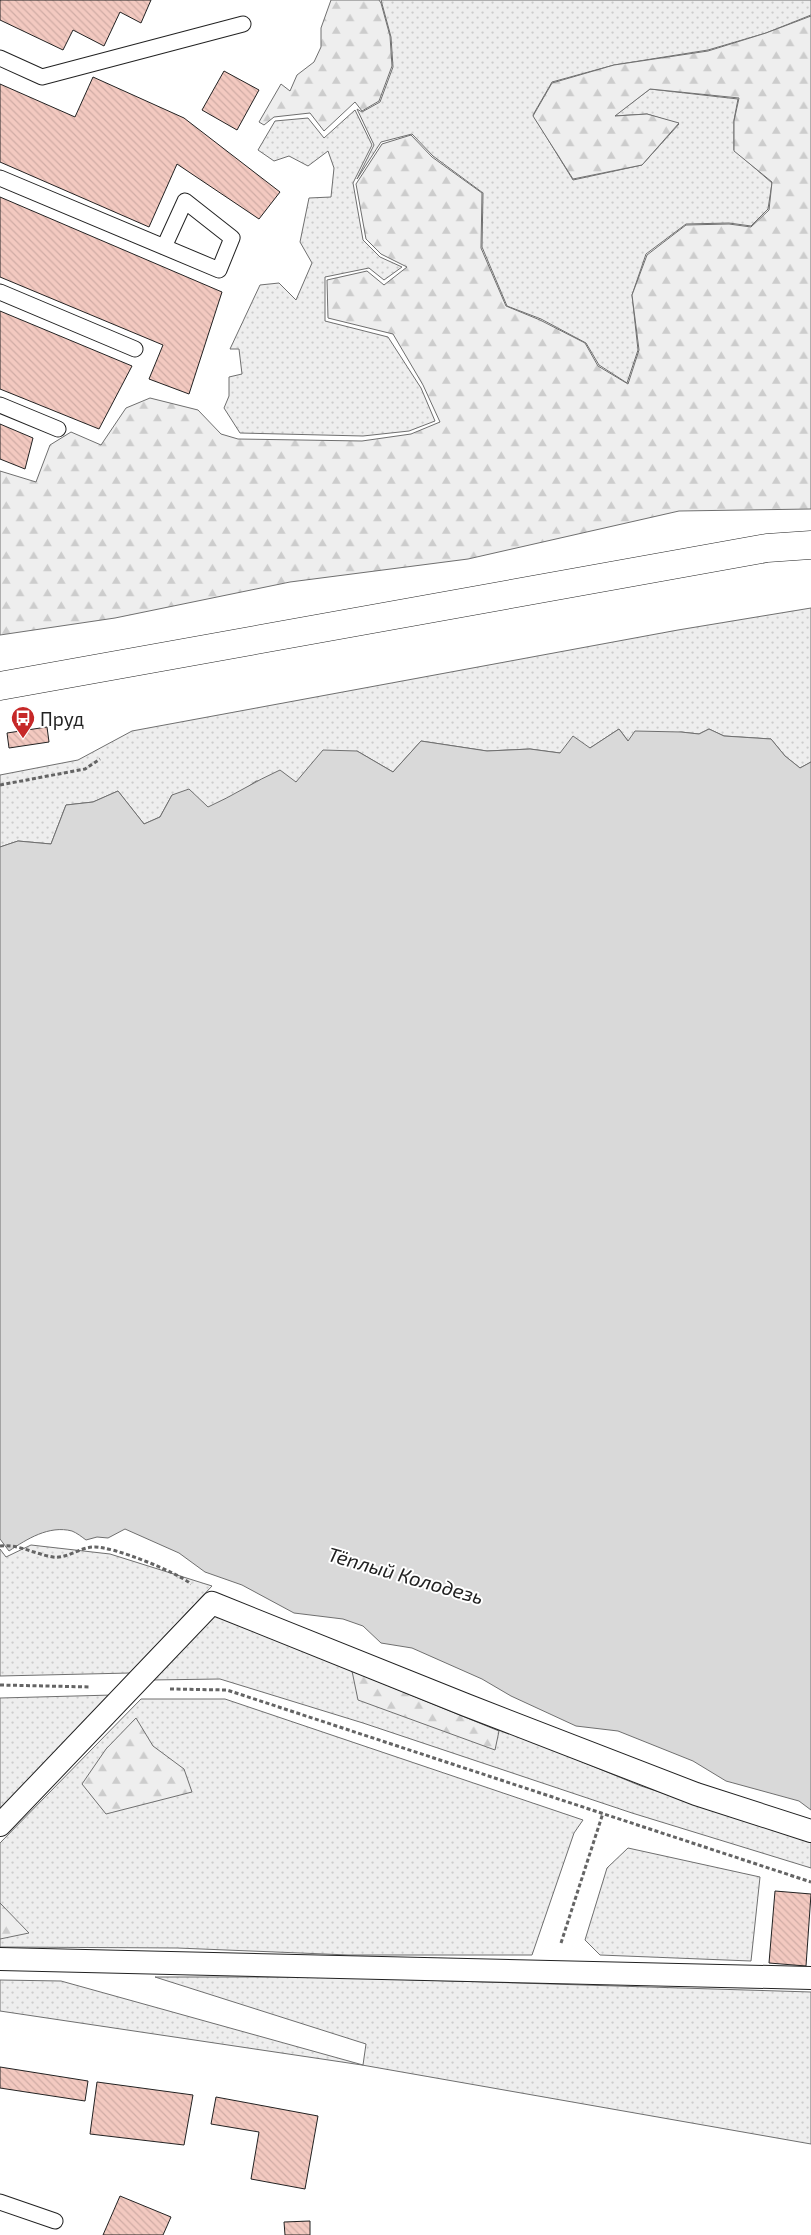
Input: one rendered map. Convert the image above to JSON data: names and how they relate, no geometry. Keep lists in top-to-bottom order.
{
  "water": ["Тёплый Колодезь"],
  "places": {
    "bus stop": ["Пруд"]
  }
}
